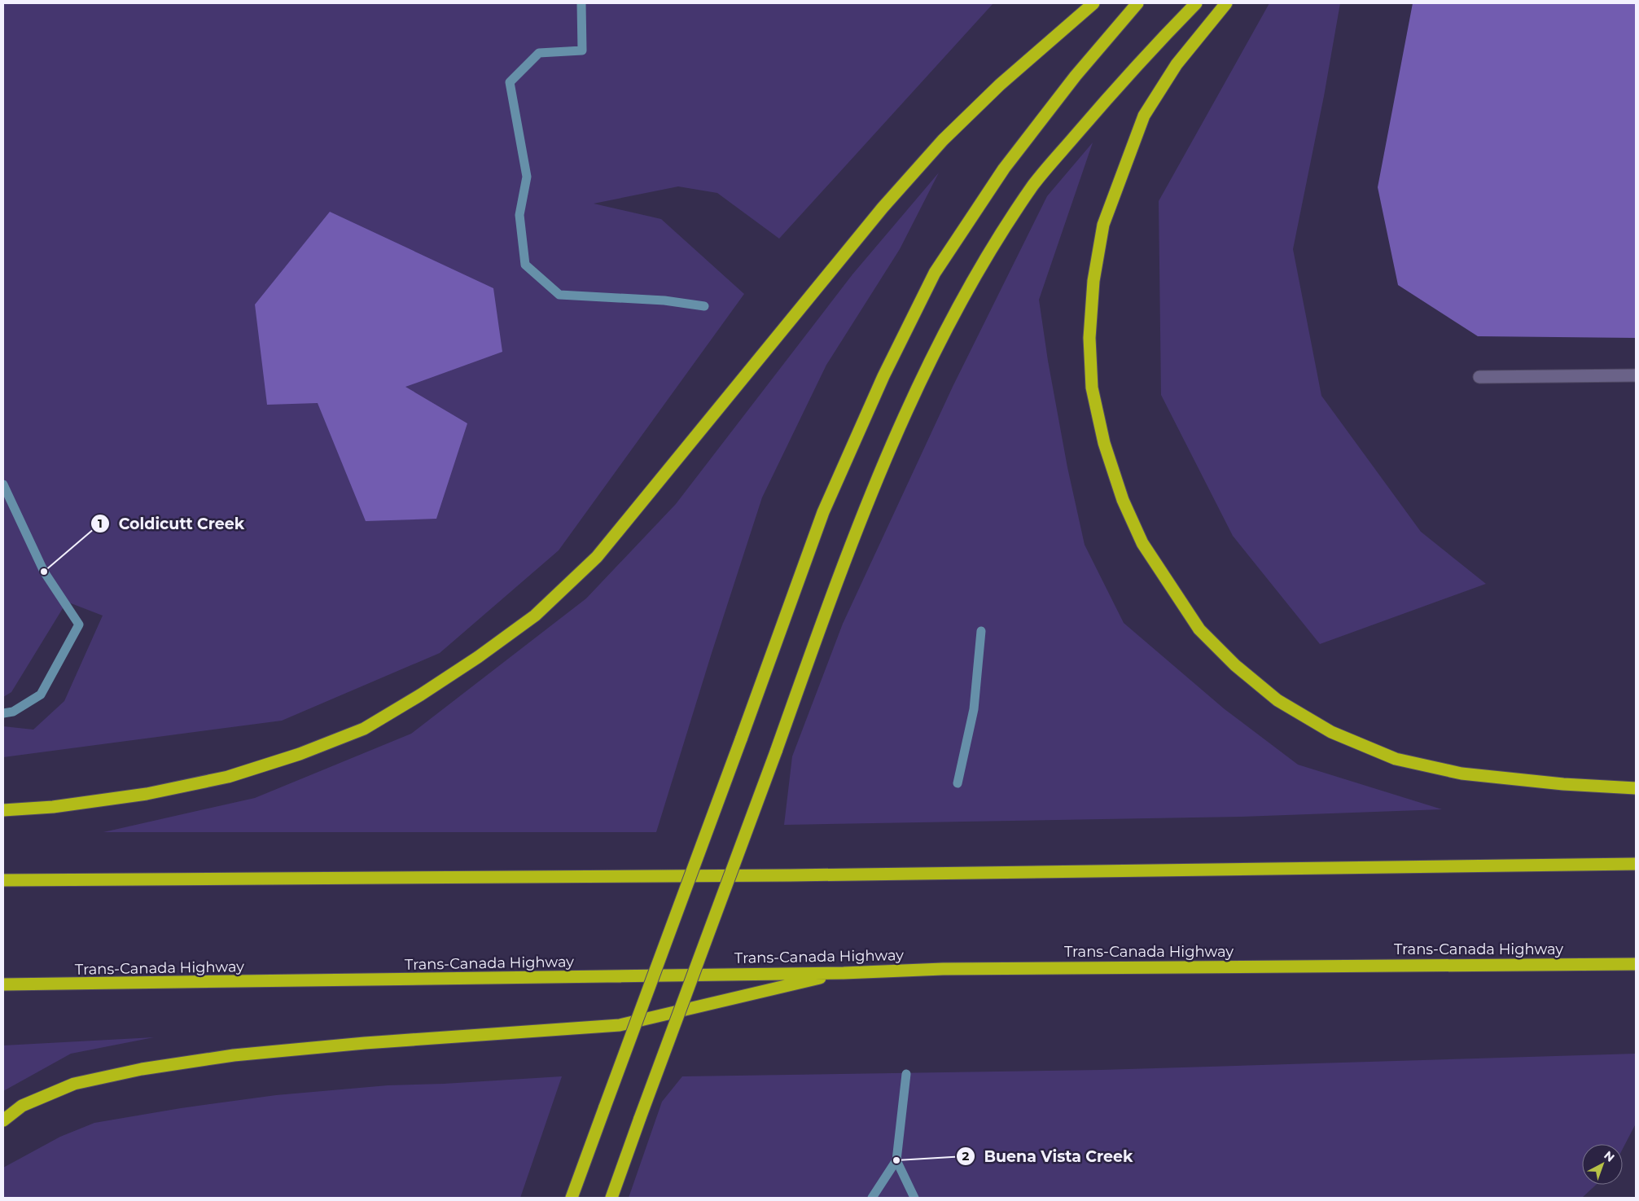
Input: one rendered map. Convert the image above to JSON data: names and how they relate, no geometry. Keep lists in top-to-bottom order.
{
  "streets": {
    "highway": ["Trans-Canada Highway"]
  },
  "places": ["Coldicutt Creek", "Buena Vista Creek"],
  "north": "top right"
}
